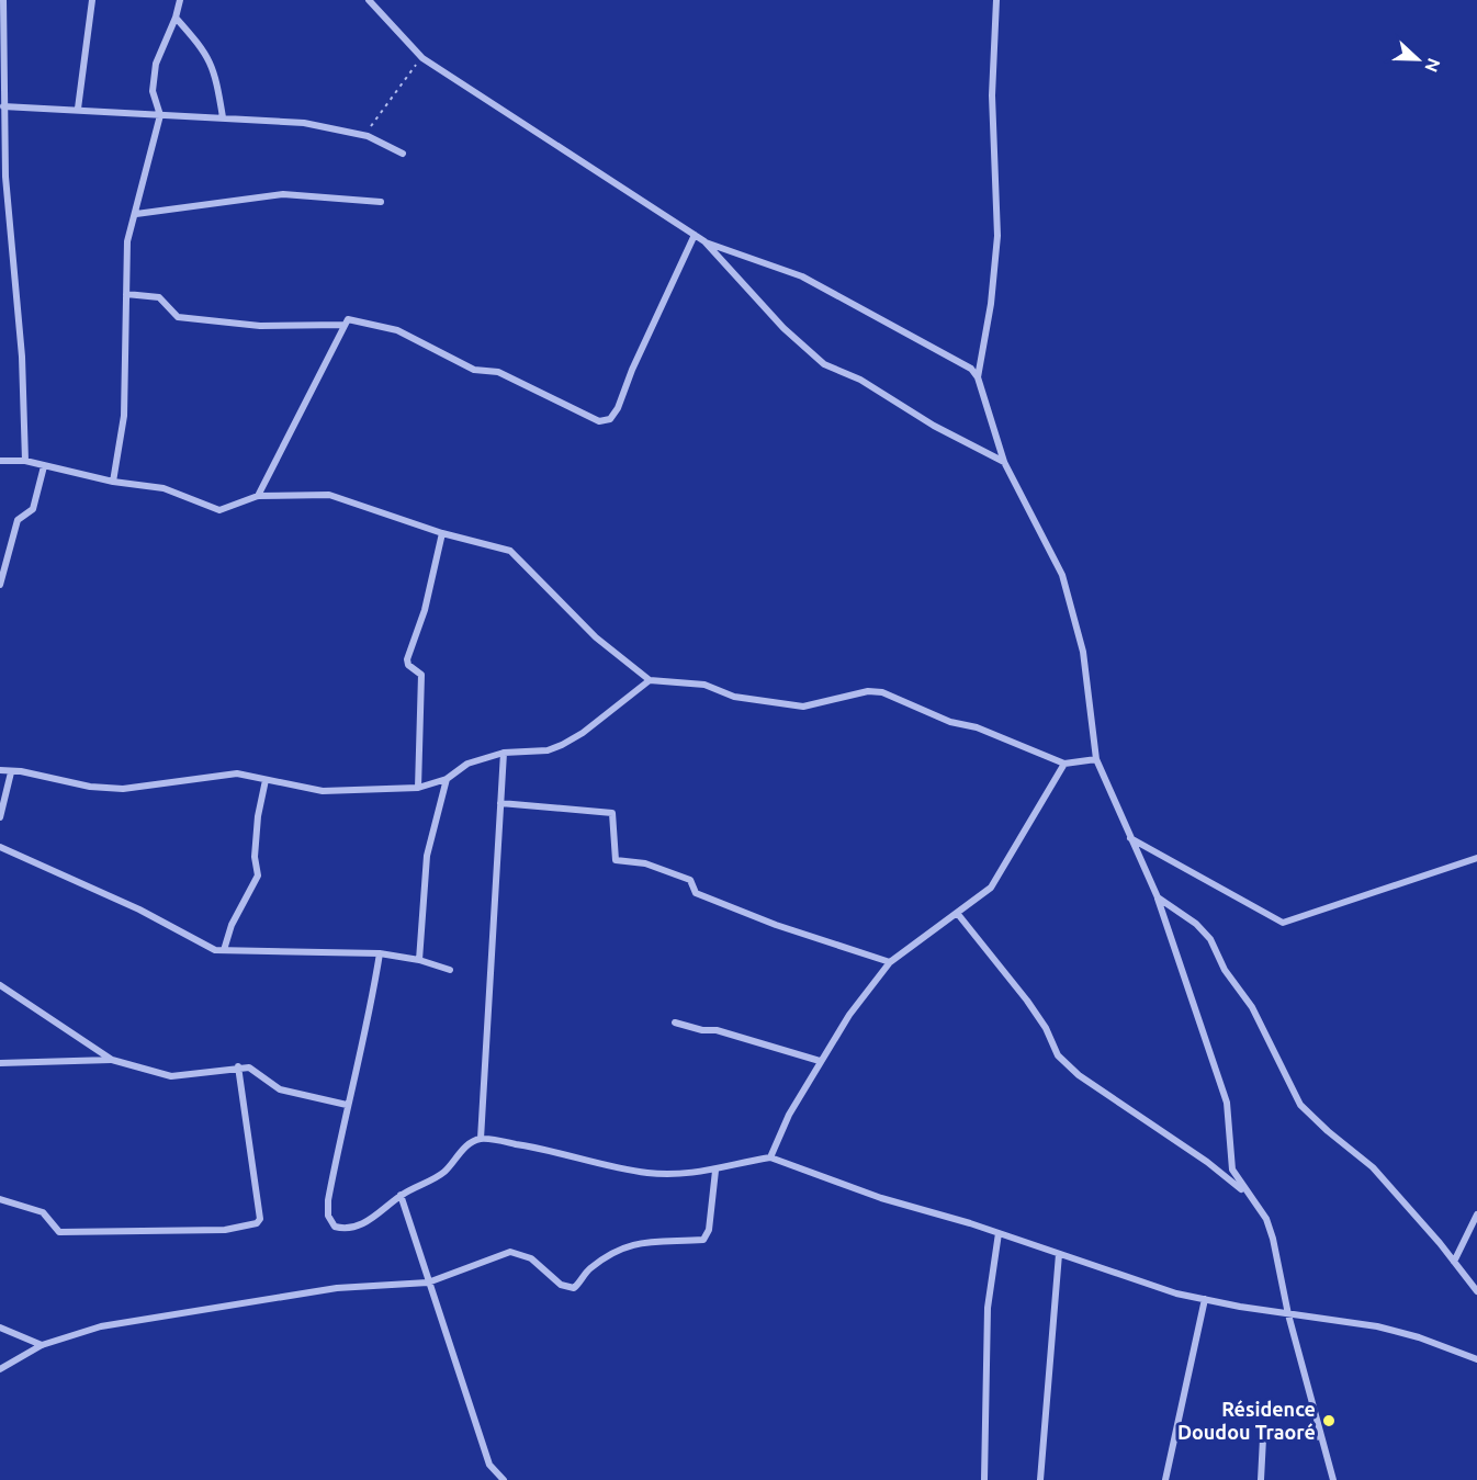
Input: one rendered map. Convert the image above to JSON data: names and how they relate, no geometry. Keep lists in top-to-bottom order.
{
  "places": ["Résidence Doudou Traoré"],
  "north": "right"
}
